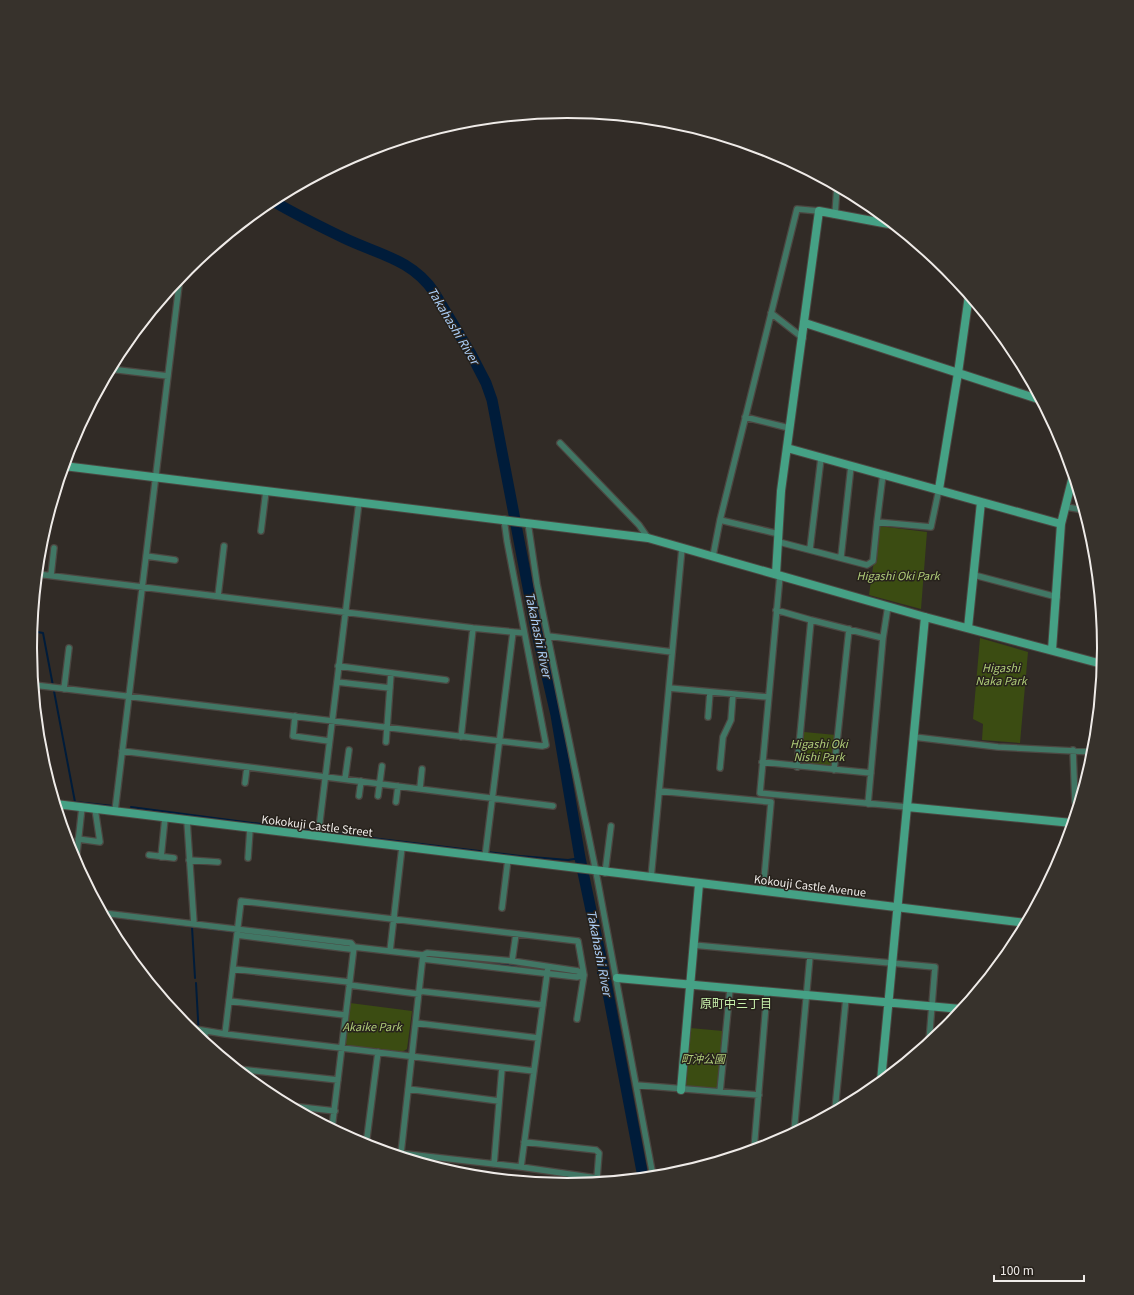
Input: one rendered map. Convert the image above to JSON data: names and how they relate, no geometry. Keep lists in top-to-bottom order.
{
  "streets": {
    "street": ["Kokokuji Castle Street", "Kokouji Castle Avenue"]
  },
  "crossings": [
    ["Kokokuji Castle Street", "Kokouji Castle Avenue"]
  ],
  "districts": ["原町中三丁目"],
  "water": ["Takahashi River"],
  "parks": [
    "Higashi Oki Park",
    "Higashi Naka Park",
    "Higashi Oki Nishi Park",
    "Akaike Park",
    "町沖公園"
  ],
  "scale_bar": "100 m"
}
